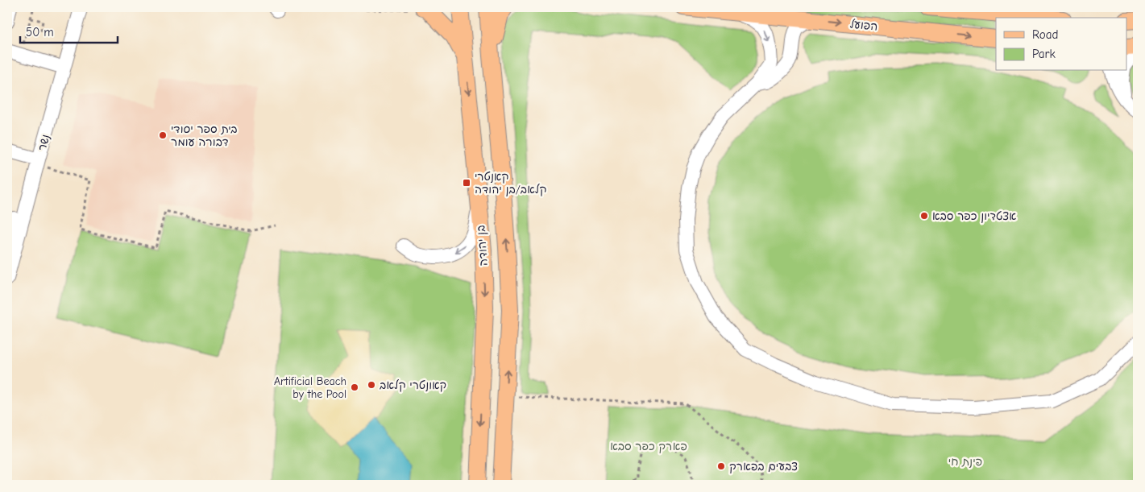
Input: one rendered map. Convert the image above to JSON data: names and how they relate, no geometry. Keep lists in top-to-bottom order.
{
  "streets": {
    "main road": ["הפועל", "בן יהודה"],
    "street": ["נשר"]
  },
  "parks": ["פארק כפר סבא", "פינת חי"],
  "places": {
    "other": [
      "בית ספר יסודי דבורה עומר",
      "אצטדיון כפר סבא",
      "קאונטרי קלאב",
      "Artificial Beach by the Pool",
      "צבעים בפארק"
    ],
    "transit": ["קאנטרי קלאב/בן יהודה"]
  },
  "legend": ["Road", "Park"],
  "scale_bar": "50 m"
}
